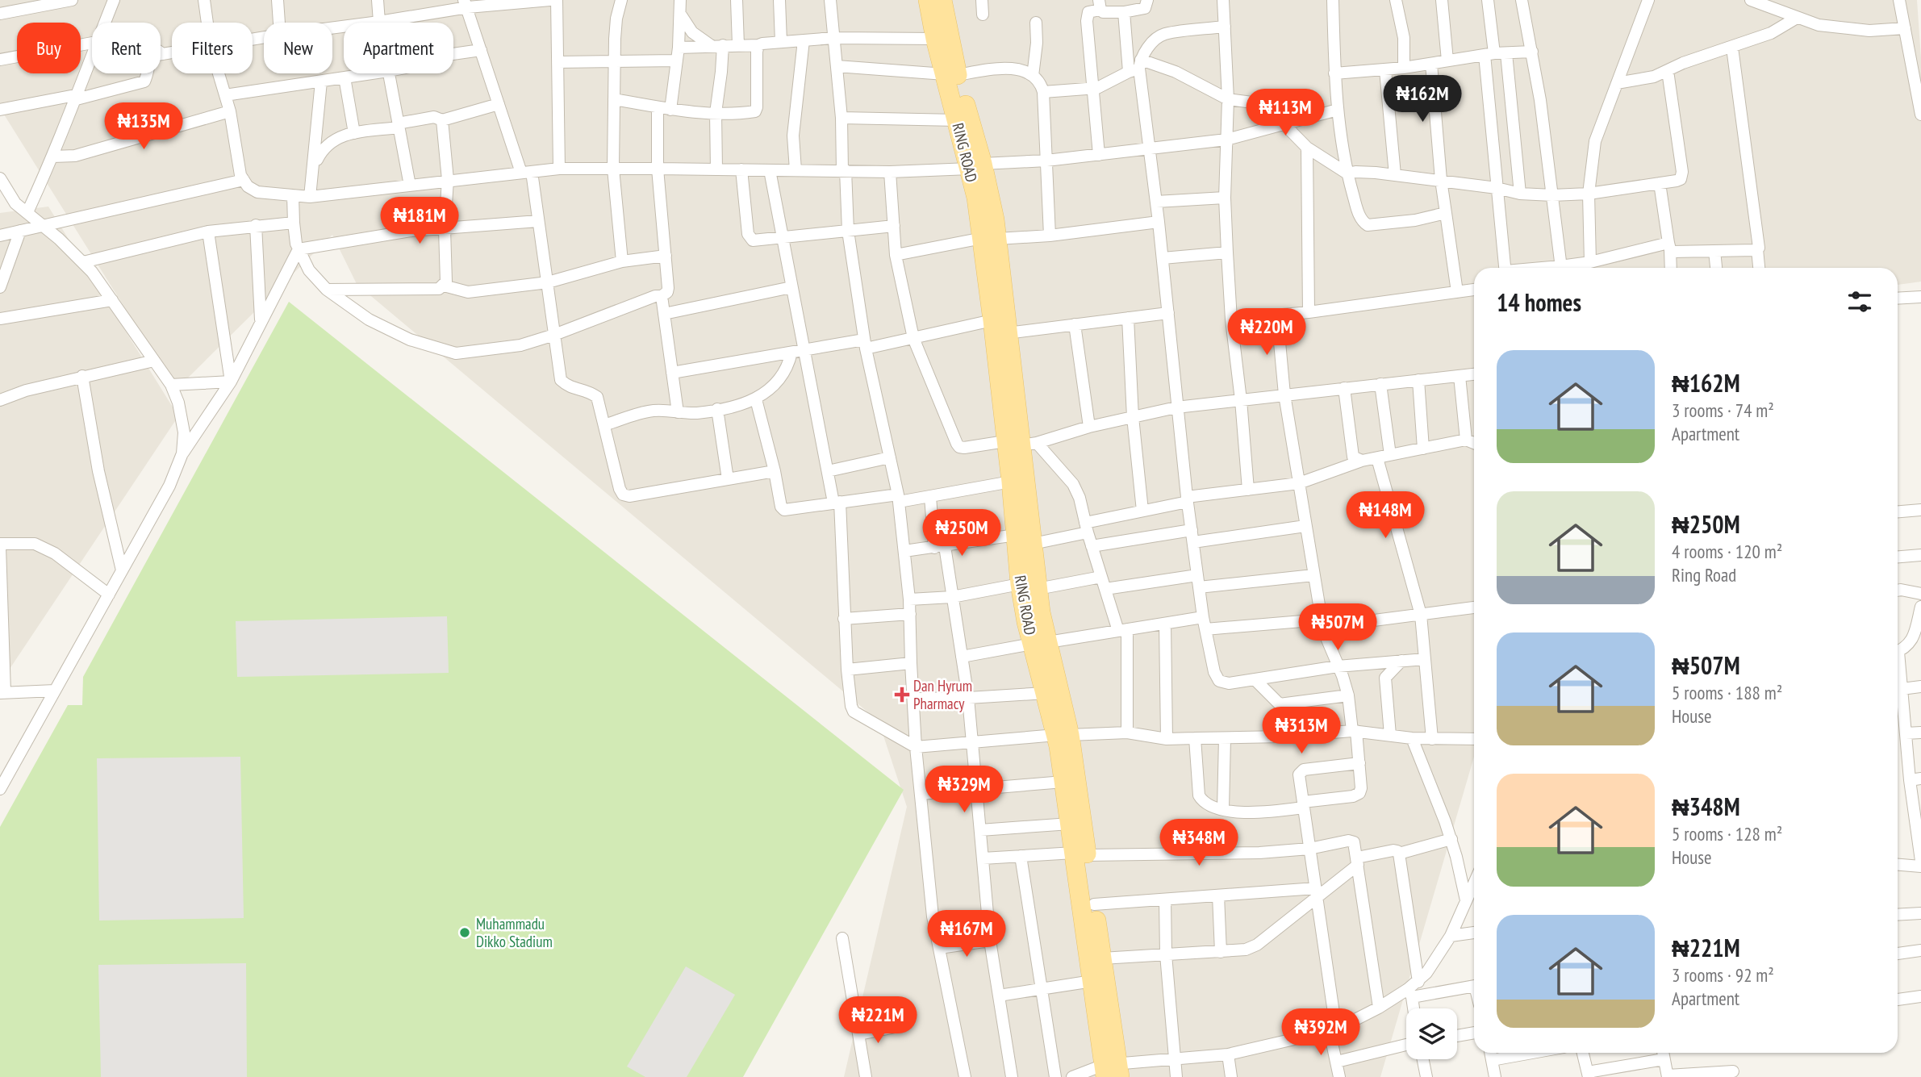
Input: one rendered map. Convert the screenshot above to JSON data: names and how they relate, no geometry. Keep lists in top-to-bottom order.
{
  "streets": {
    "main road": ["RING ROAD"]
  },
  "places": {
    "health": ["Dan Hyrum Pharmacy"],
    "other": ["Muhammadu Dikko Stadium"]
  },
  "page": {
    "chip": [
      "Buy",
      "Rent",
      "Filters",
      "New",
      "Apartment"
    ],
    "price": [
      "₦162M",
      "₦113M",
      "₦135M",
      "₦181M",
      "₦220M",
      "₦148M",
      "₦250M",
      "₦507M",
      "₦313M",
      "₦329M",
      "₦348M",
      "₦167M",
      "₦221M",
      "₦392M"
    ],
    "heading": "14 homes",
    "list": [
      {
        "name": "₦162M",
        "note": "3 rooms · 74 m² · Apartment"
      },
      {
        "name": "₦250M",
        "note": "4 rooms · 120 m² · Ring Road"
      },
      {
        "name": "₦507M",
        "note": "5 rooms · 188 m² · House"
      },
      {
        "name": "₦348M",
        "note": "5 rooms · 128 m² · House"
      },
      {
        "name": "₦221M",
        "note": "3 rooms · 92 m² · Apartment"
      }
    ]
  }
}
